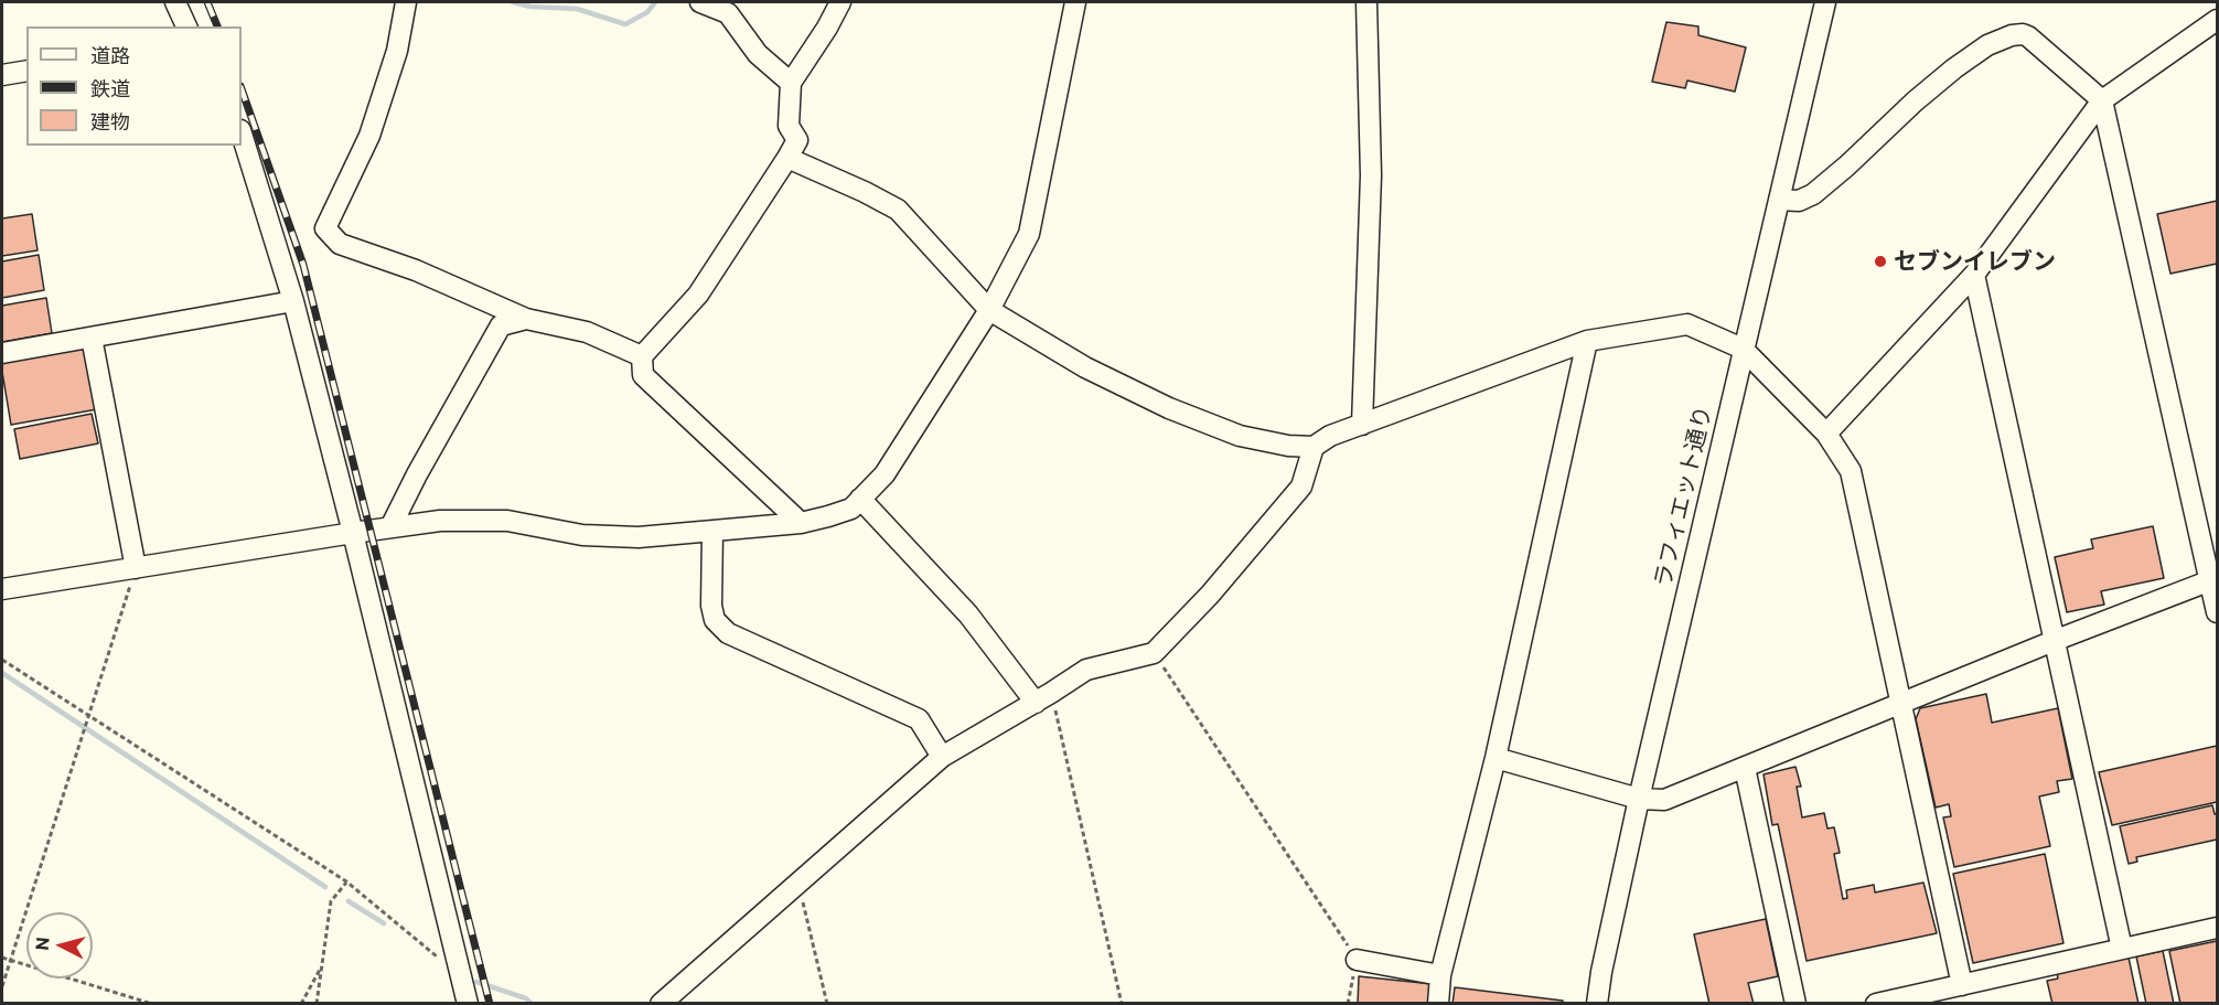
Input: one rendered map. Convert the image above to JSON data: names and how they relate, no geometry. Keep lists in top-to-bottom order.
{
  "streets": {
    "street": ["ラフィエット通り"]
  },
  "places": ["セブンイレブン"],
  "legend": ["道路", "鉄道", "建物"],
  "north": "left"
}
